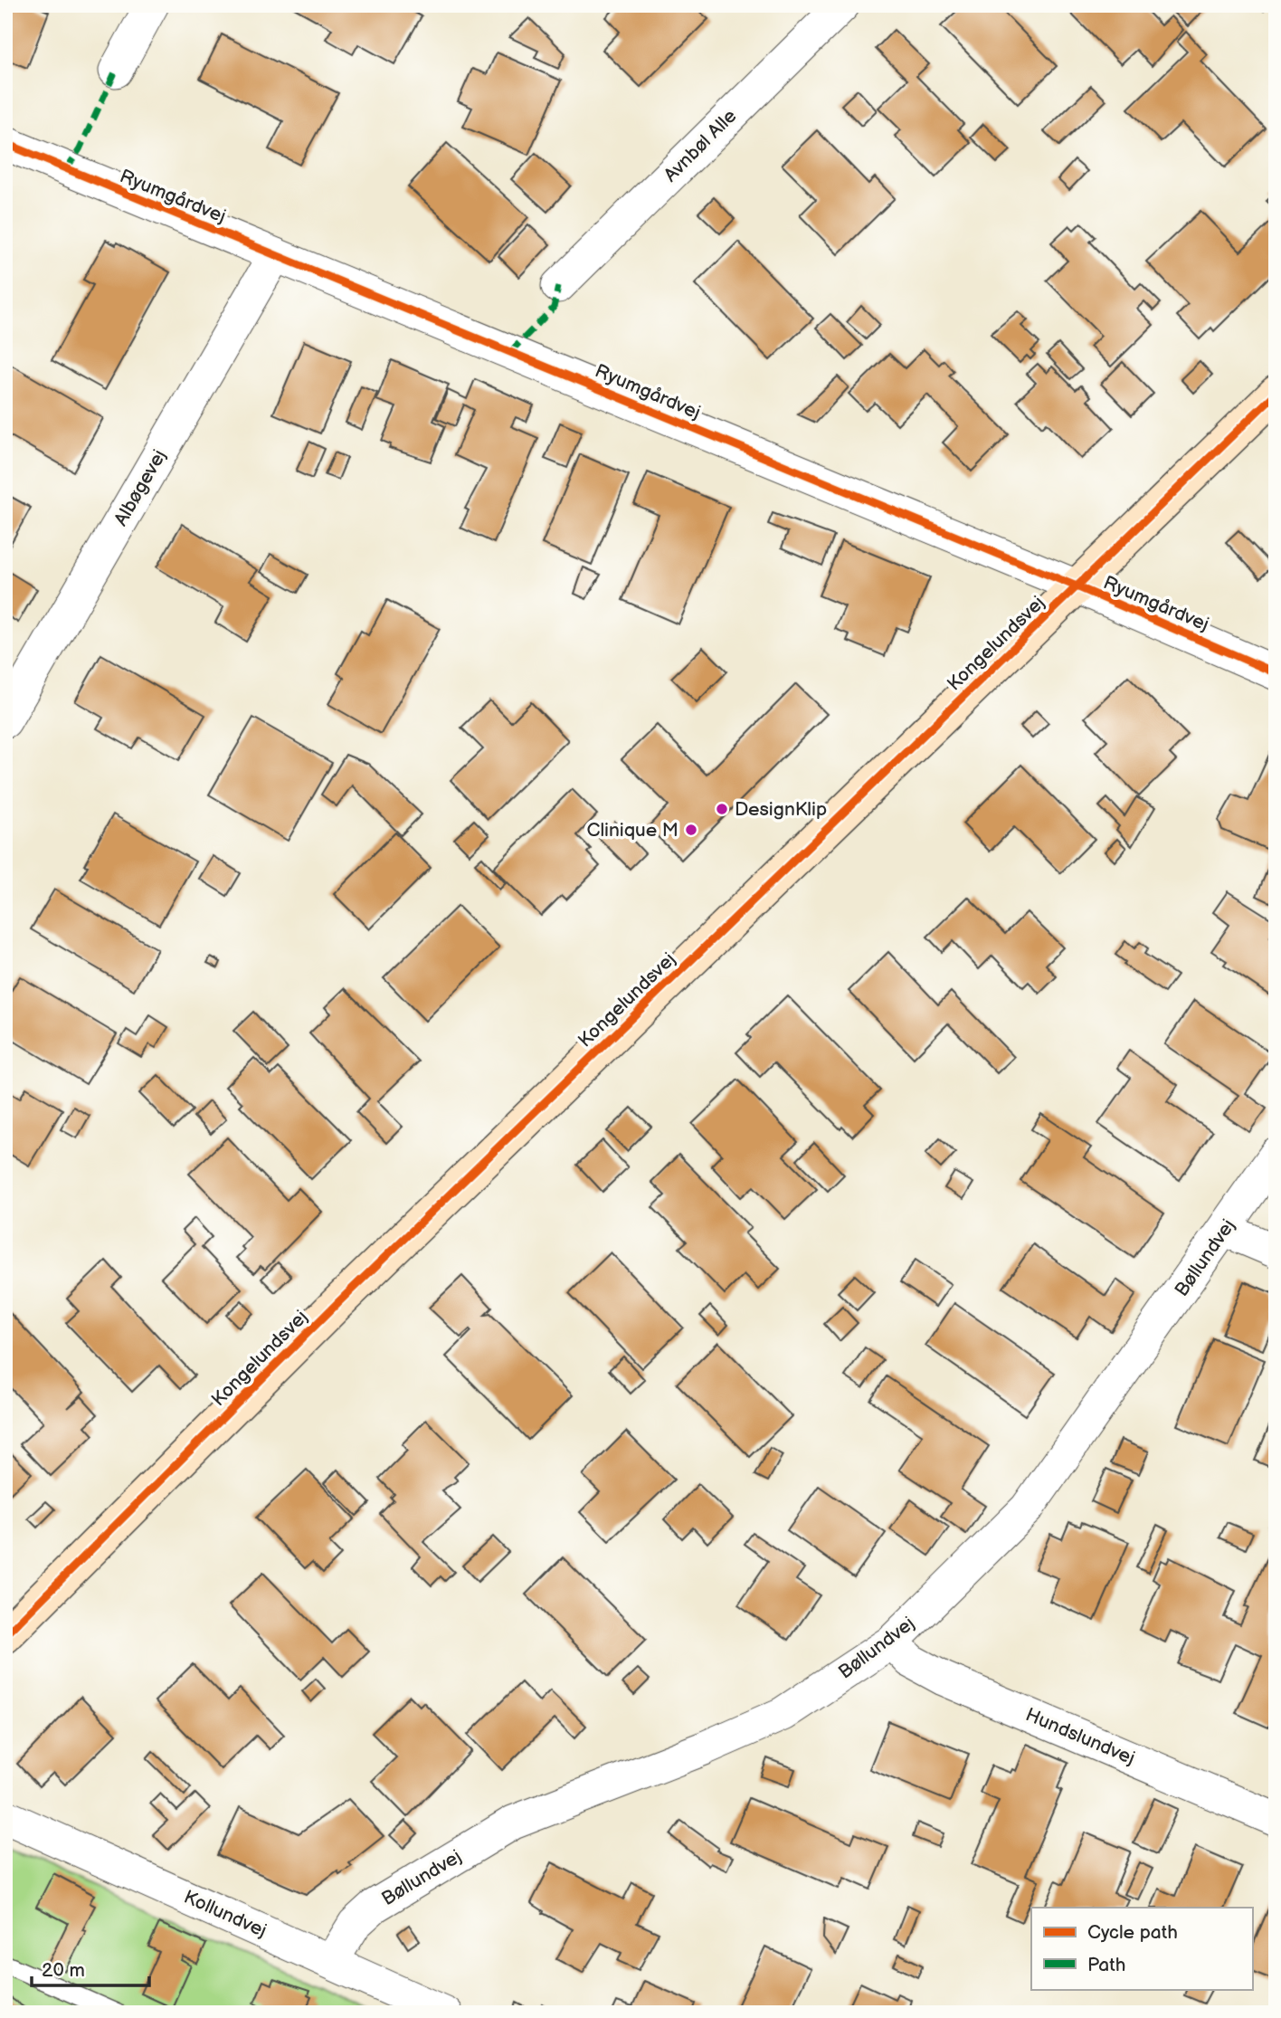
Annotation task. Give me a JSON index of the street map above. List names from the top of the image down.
{
  "streets": {
    "street": [
      "Avnbøl Alle",
      "Ryumgårdvej",
      "Albøgevej",
      "Kongelundsvej",
      "Bøllundvej",
      "Hundslundvej",
      "Kollundvej"
    ]
  },
  "crossings": [
    ["Ryumgårdvej", "Albøgevej"],
    ["Ryumgårdvej", "Kongelundsvej"],
    ["Bøllundvej", "Hundslundvej"],
    ["Bøllundvej", "Kollundvej"]
  ],
  "places": ["DesignKlip", "Clinique M"],
  "legend": ["Cycle path", "Path"],
  "scale_bar": "20 m"
}
